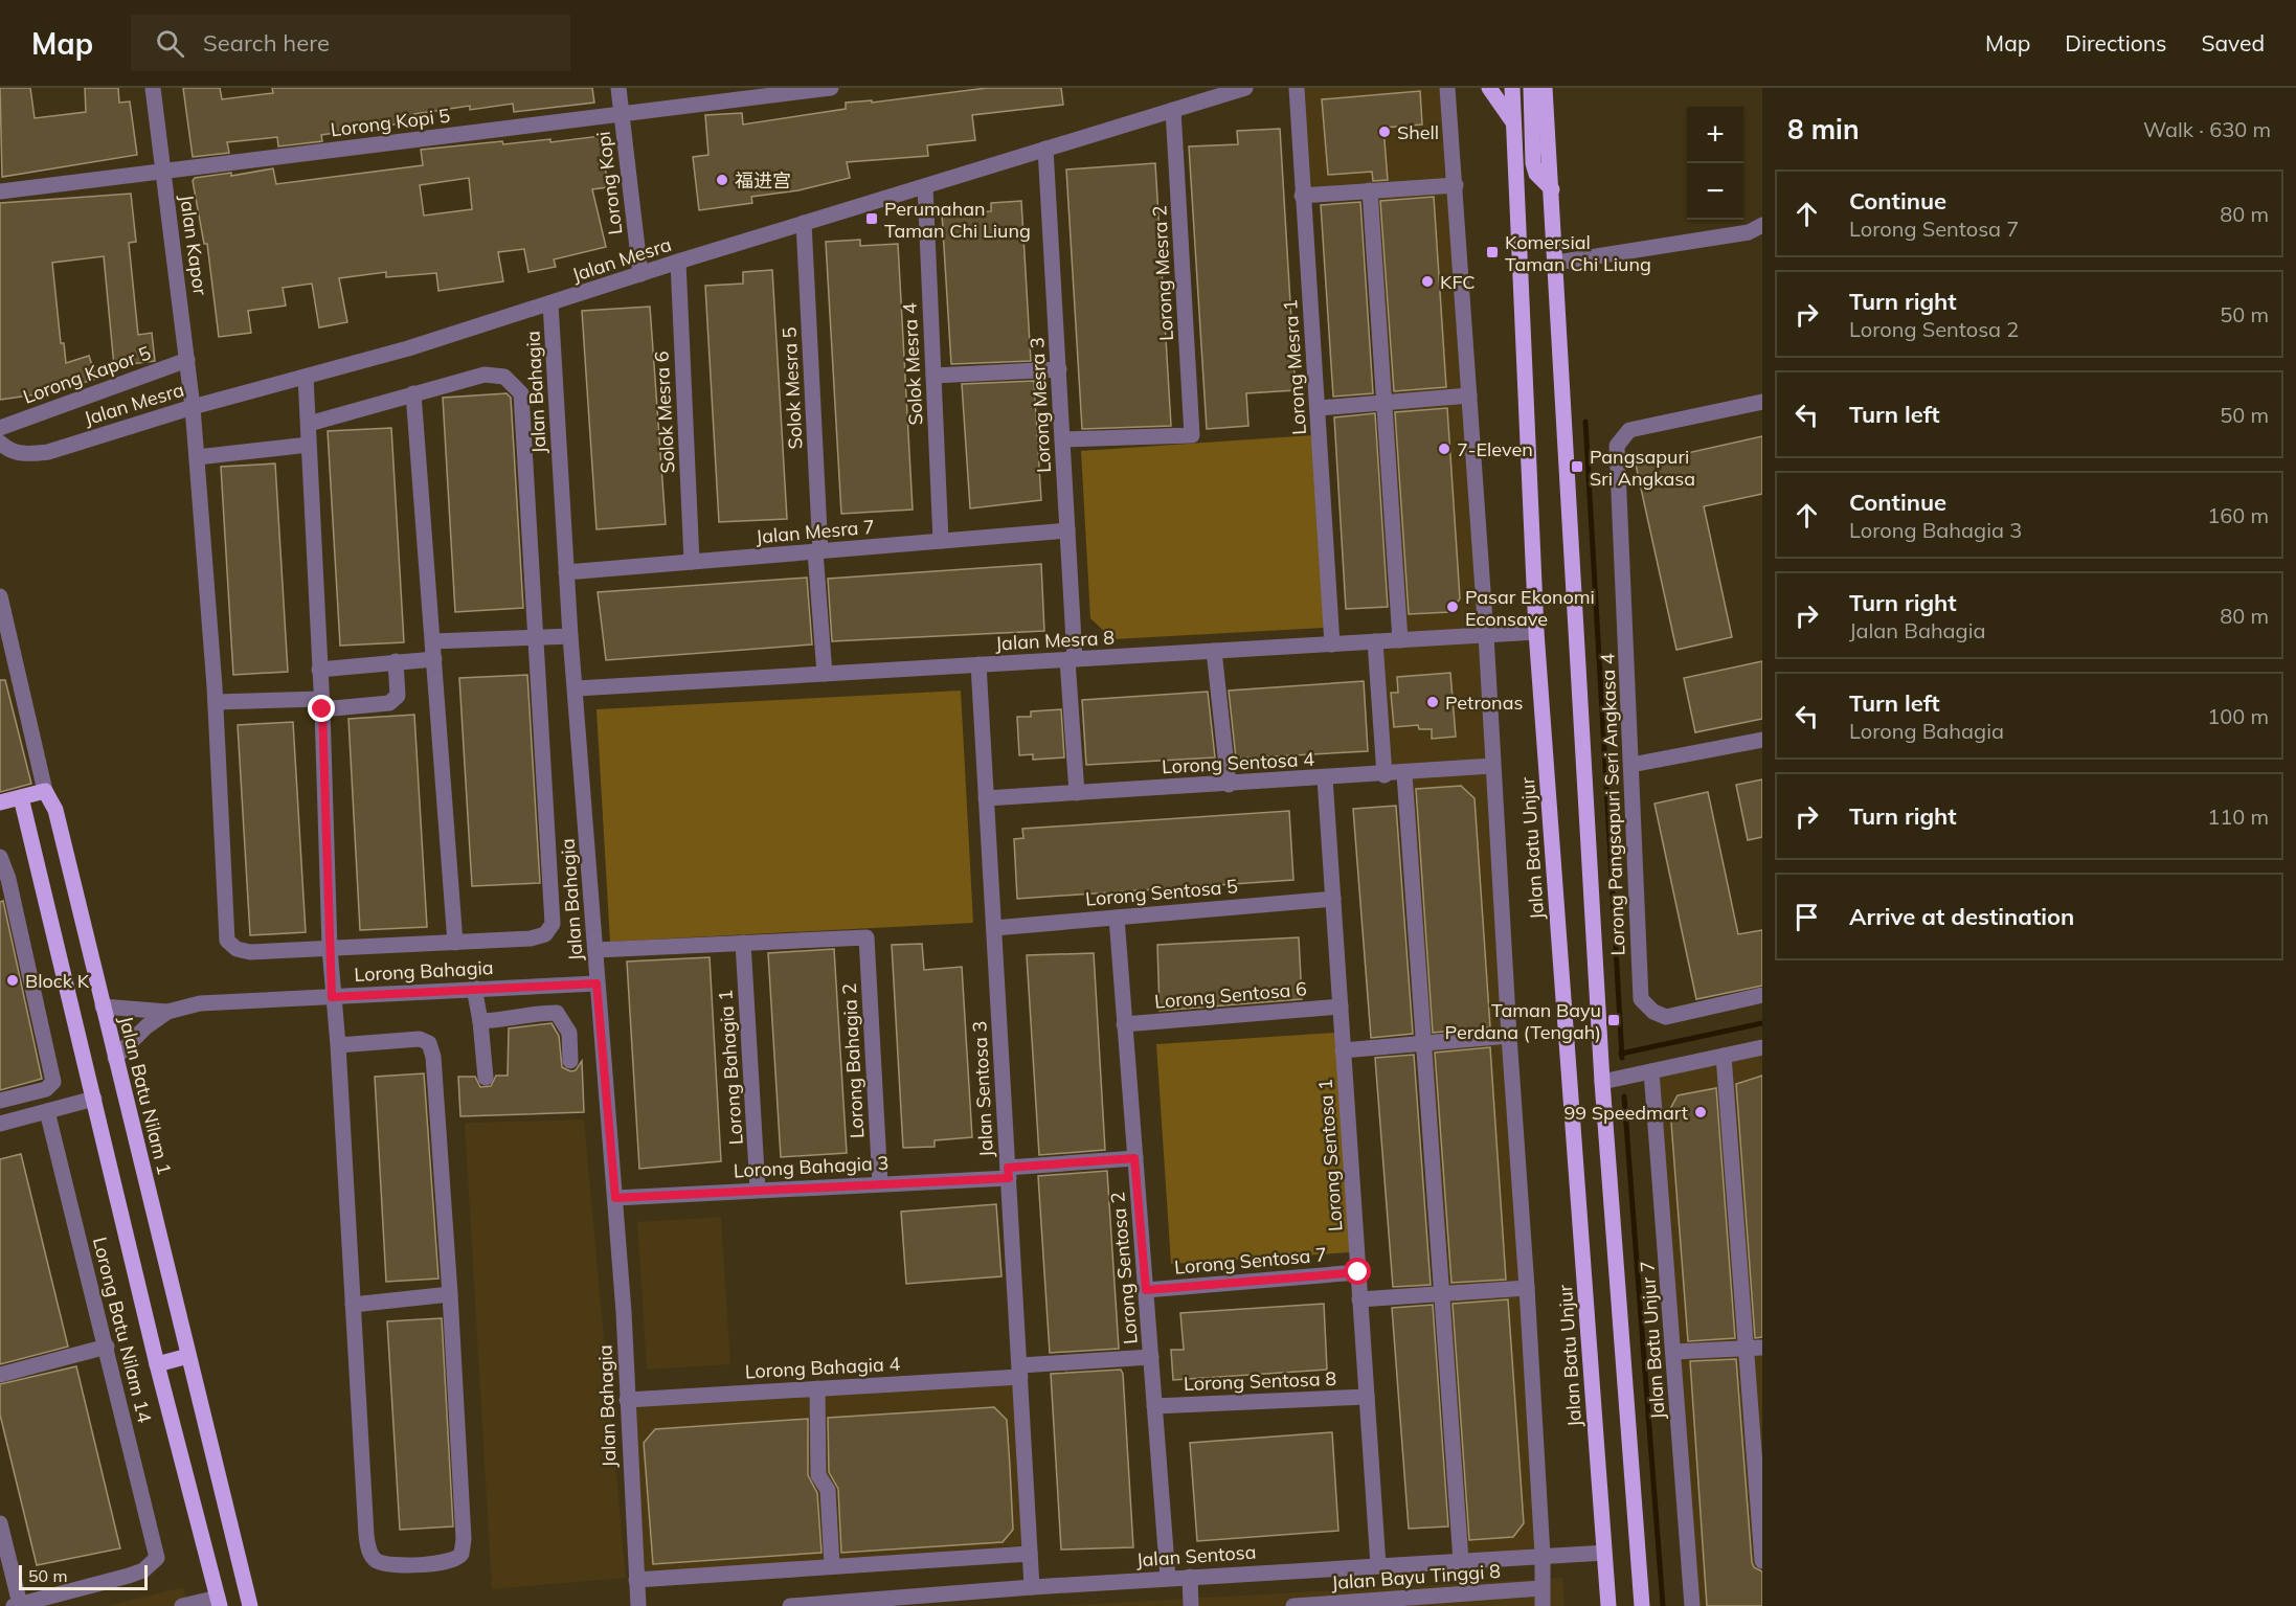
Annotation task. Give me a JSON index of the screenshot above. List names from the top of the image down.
{
  "streets": {
    "main road": ["Jalan Batu Unjur", "Jalan Batu Nilam 1"],
    "street": [
      "Lorong Kopi 5",
      "Lorong Kopi",
      "Jalan Kapor",
      "Jalan Mesra",
      "Lorong Mesra 2",
      "Solok Mesra 4",
      "Lorong Mesra 1",
      "Lorong Kapor 5",
      "Solok Mesra 5",
      "Jalan Bahagia",
      "Lorong Mesra 3",
      "Solok Mesra 6",
      "Jalan Mesra 7",
      "Jalan Mesra 8",
      "Lorong Sentosa 4",
      "Lorong Pangsapuri Seri Angkasa 4",
      "Lorong Sentosa 5",
      "Lorong Bahagia",
      "Lorong Sentosa 6",
      "Lorong Bahagia 2",
      "Lorong Bahagia 1",
      "Jalan Sentosa 3",
      "Lorong Sentosa 1",
      "Lorong Bahagia 3",
      "Lorong Sentosa 7",
      "Lorong Sentosa 2",
      "Lorong Batu Nilam 14",
      "Jalan Batu Unjur 7",
      "Lorong Bahagia 4",
      "Lorong Sentosa 8",
      "Jalan Sentosa",
      "Jalan Bayu Tinggi 8"
    ]
  },
  "crossings": [
    ["Lorong Kopi 5", "Lorong Kopi"],
    ["Lorong Kopi 5", "Jalan Kapor"],
    ["Lorong Kopi", "Jalan Mesra"],
    ["Jalan Kapor", "Jalan Mesra"],
    ["Jalan Kapor", "Lorong Kapor 5"],
    ["Jalan Mesra", "Lorong Mesra 2"],
    ["Jalan Mesra", "Solok Mesra 4"],
    ["Jalan Mesra", "Solok Mesra 5"],
    ["Jalan Mesra", "Jalan Bahagia"],
    ["Jalan Mesra", "Lorong Mesra 3"],
    ["Jalan Mesra", "Solok Mesra 6"],
    ["Lorong Mesra 2", "Lorong Mesra 3"],
    ["Solok Mesra 4", "Jalan Mesra 7"],
    ["Lorong Mesra 1", "Jalan Mesra 8"],
    ["Solok Mesra 5", "Jalan Mesra 7"],
    ["Solok Mesra 5", "Jalan Mesra 8"],
    ["Jalan Bahagia", "Jalan Mesra 7"],
    ["Jalan Bahagia", "Jalan Mesra 8"],
    ["Jalan Bahagia", "Lorong Bahagia"],
    ["Jalan Bahagia", "Lorong Bahagia 3"],
    ["Jalan Bahagia", "Lorong Bahagia 4"],
    ["Lorong Mesra 3", "Jalan Mesra 7"],
    ["Lorong Mesra 3", "Jalan Mesra 8"],
    ["Lorong Mesra 3", "Lorong Sentosa 4"],
    ["Solok Mesra 6", "Jalan Mesra 7"],
    ["Jalan Mesra 8", "Jalan Batu Unjur"],
    ["Jalan Mesra 8", "Jalan Sentosa 3"],
    ["Lorong Sentosa 4", "Jalan Batu Unjur"],
    ["Lorong Sentosa 4", "Jalan Sentosa 3"],
    ["Lorong Sentosa 4", "Lorong Sentosa 1"],
    ["Jalan Batu Unjur", "Jalan Sentosa"],
    ["Jalan Batu Unjur", "Jalan Bayu Tinggi 8"],
    ["Lorong Sentosa 5", "Jalan Sentosa 3"],
    ["Lorong Sentosa 5", "Lorong Sentosa 1"],
    ["Lorong Sentosa 5", "Lorong Sentosa 2"],
    ["Lorong Bahagia", "Jalan Batu Nilam 1"],
    ["Lorong Sentosa 6", "Lorong Sentosa 1"],
    ["Lorong Sentosa 6", "Lorong Sentosa 2"],
    ["Lorong Bahagia 2", "Lorong Bahagia 1"],
    ["Lorong Bahagia 2", "Lorong Bahagia 3"],
    ["Lorong Bahagia 1", "Lorong Bahagia 3"],
    ["Jalan Sentosa 3", "Lorong Bahagia 3"],
    ["Jalan Sentosa 3", "Lorong Bahagia 4"],
    ["Jalan Sentosa 3", "Jalan Sentosa"],
    ["Lorong Sentosa 1", "Lorong Sentosa 7"],
    ["Lorong Sentosa 1", "Lorong Sentosa 8"],
    ["Lorong Sentosa 1", "Jalan Sentosa"],
    ["Lorong Bahagia 3", "Lorong Sentosa 2"],
    ["Lorong Sentosa 7", "Lorong Sentosa 2"],
    ["Lorong Sentosa 2", "Lorong Bahagia 4"],
    ["Lorong Sentosa 2", "Lorong Sentosa 8"],
    ["Lorong Sentosa 2", "Jalan Sentosa"]
  ],
  "places": {
    "other": [
      "Shell",
      "福进宫",
      "KFC",
      "7-Eleven",
      "Pasar Ekonomi Econsave",
      "Petronas",
      "Block K",
      "99 Speedmart"
    ],
    "transit": [
      "Perumahan Taman Chi Liung",
      "Komersial Taman Chi Liung",
      "Pangsapuri Sri Angkasa",
      "Taman Bayu Perdana (Tengah)"
    ]
  },
  "scale_bar": "50 m",
  "page": {
    "header": "Map",
    "search": "Search here",
    "nav": ["Map", "Directions", "Saved"],
    "heading": ["8 min", "Walk · 630 m"],
    "map_buttons": ["+", "−"],
    "list": [
      ["Continue", "Lorong Sentosa 7", "80 m"],
      ["Turn right", "Lorong Sentosa 2", "50 m"],
      ["Turn left", "50 m"],
      ["Continue", "Lorong Bahagia 3", "160 m"],
      ["Turn right", "Jalan Bahagia", "80 m"],
      ["Turn left", "Lorong Bahagia", "100 m"],
      ["Turn right", "110 m"],
      "Arrive at destination"
    ],
    "scale": "50 m"
  }
}
